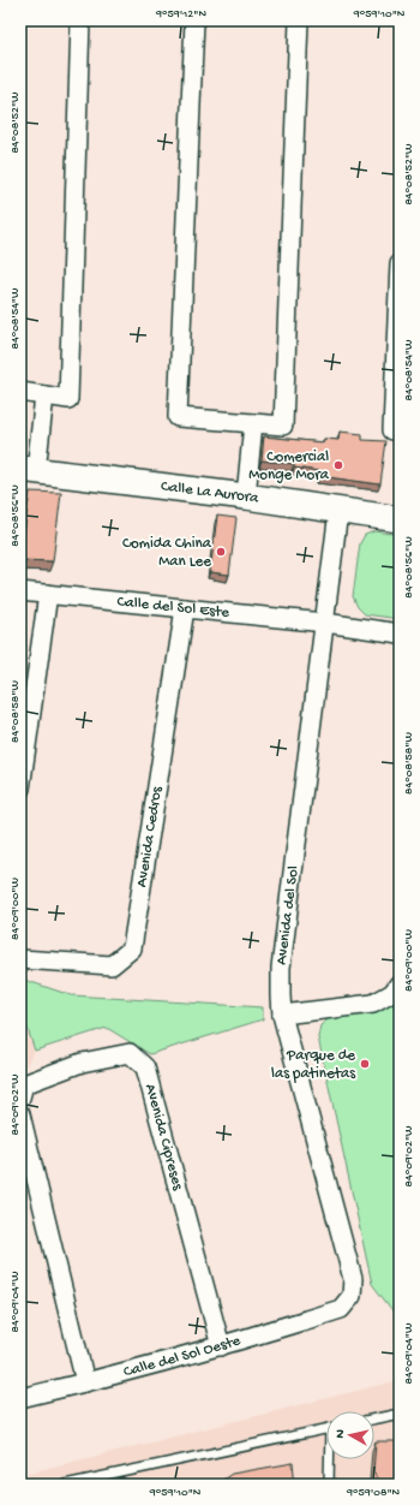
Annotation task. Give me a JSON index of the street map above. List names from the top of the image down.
{
  "streets": {
    "street": [
      "Calle La Aurora",
      "Calle del Sol Este",
      "Avenida Cedros",
      "Avenida del Sol",
      "Avenida Cipreses",
      "Calle del Sol Oeste"
    ]
  },
  "crossings": [
    ["Calle La Aurora", "Avenida del Sol"],
    ["Calle del Sol Este", "Avenida Cedros"],
    ["Calle del Sol Este", "Avenida del Sol"],
    ["Avenida del Sol", "Calle del Sol Oeste"],
    ["Avenida Cipreses", "Calle del Sol Oeste"]
  ],
  "places": ["Comercial Monge Mora", "Comida China Man Lee", "Parque de las patinetas"],
  "north": "left",
  "coordinates": [
    "9°59'12\"N",
    "9°59'10\"N",
    "84°08'52\"W",
    "84°08'54\"W",
    "84°08'56\"W",
    "84°08'58\"W",
    "84°09'00\"W",
    "84°09'02\"W",
    "84°09'04\"W",
    "9°59'08\"N"
  ]
}
